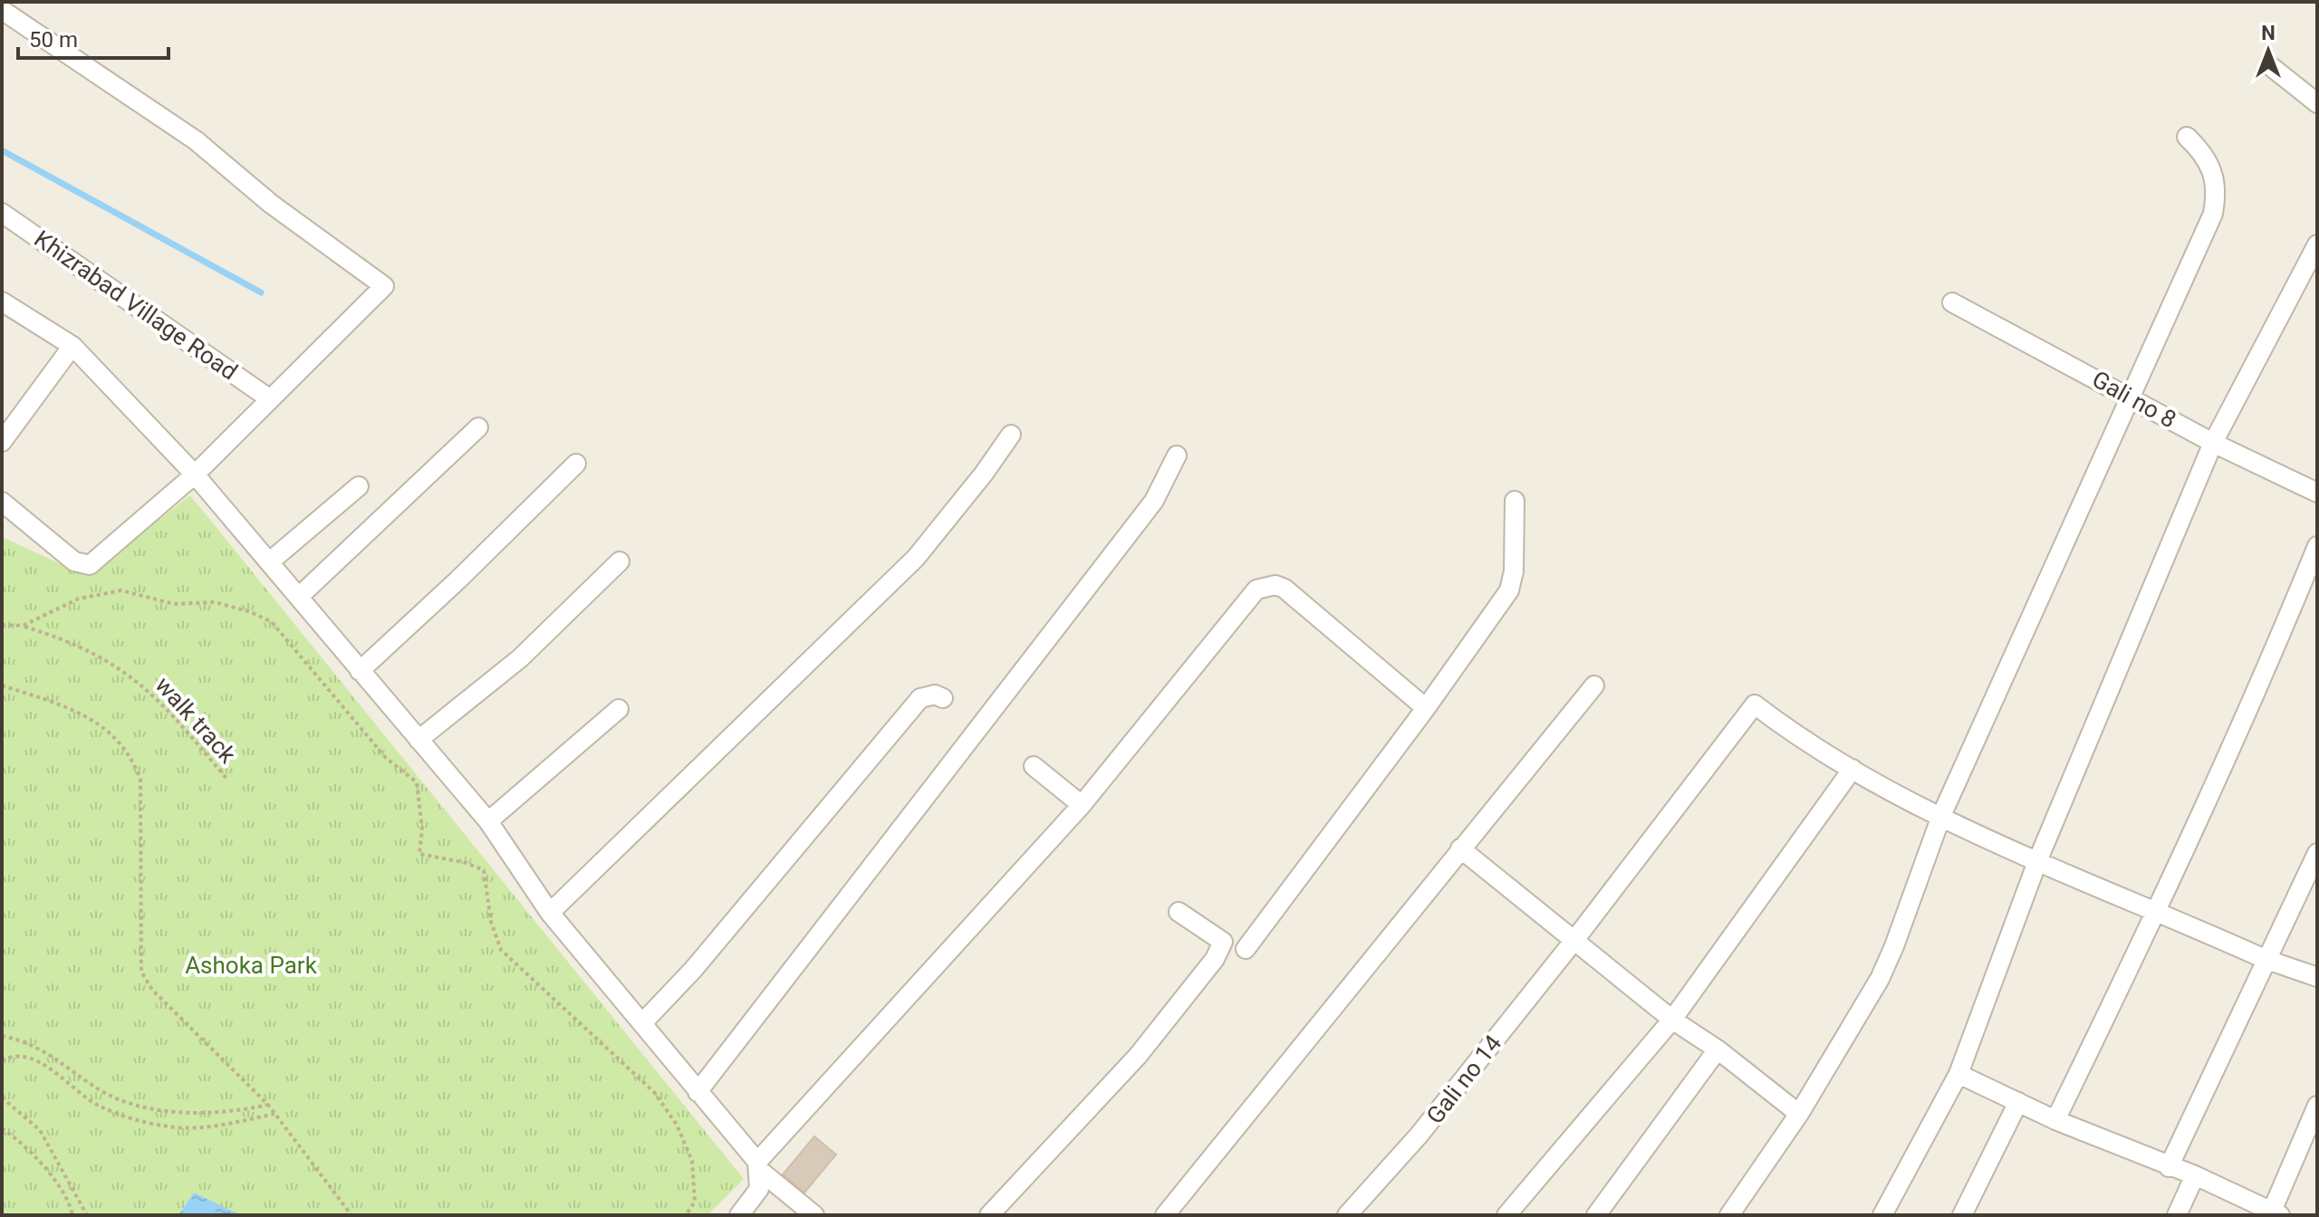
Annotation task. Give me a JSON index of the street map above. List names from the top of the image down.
{
  "streets": {
    "street": ["Khizrabad Village Road", "Gali no 8", "Gali no 14"],
    "path": ["walk track"]
  },
  "parks": ["Ashoka Park"],
  "scale_bar": "50 m",
  "north": "top"
}
